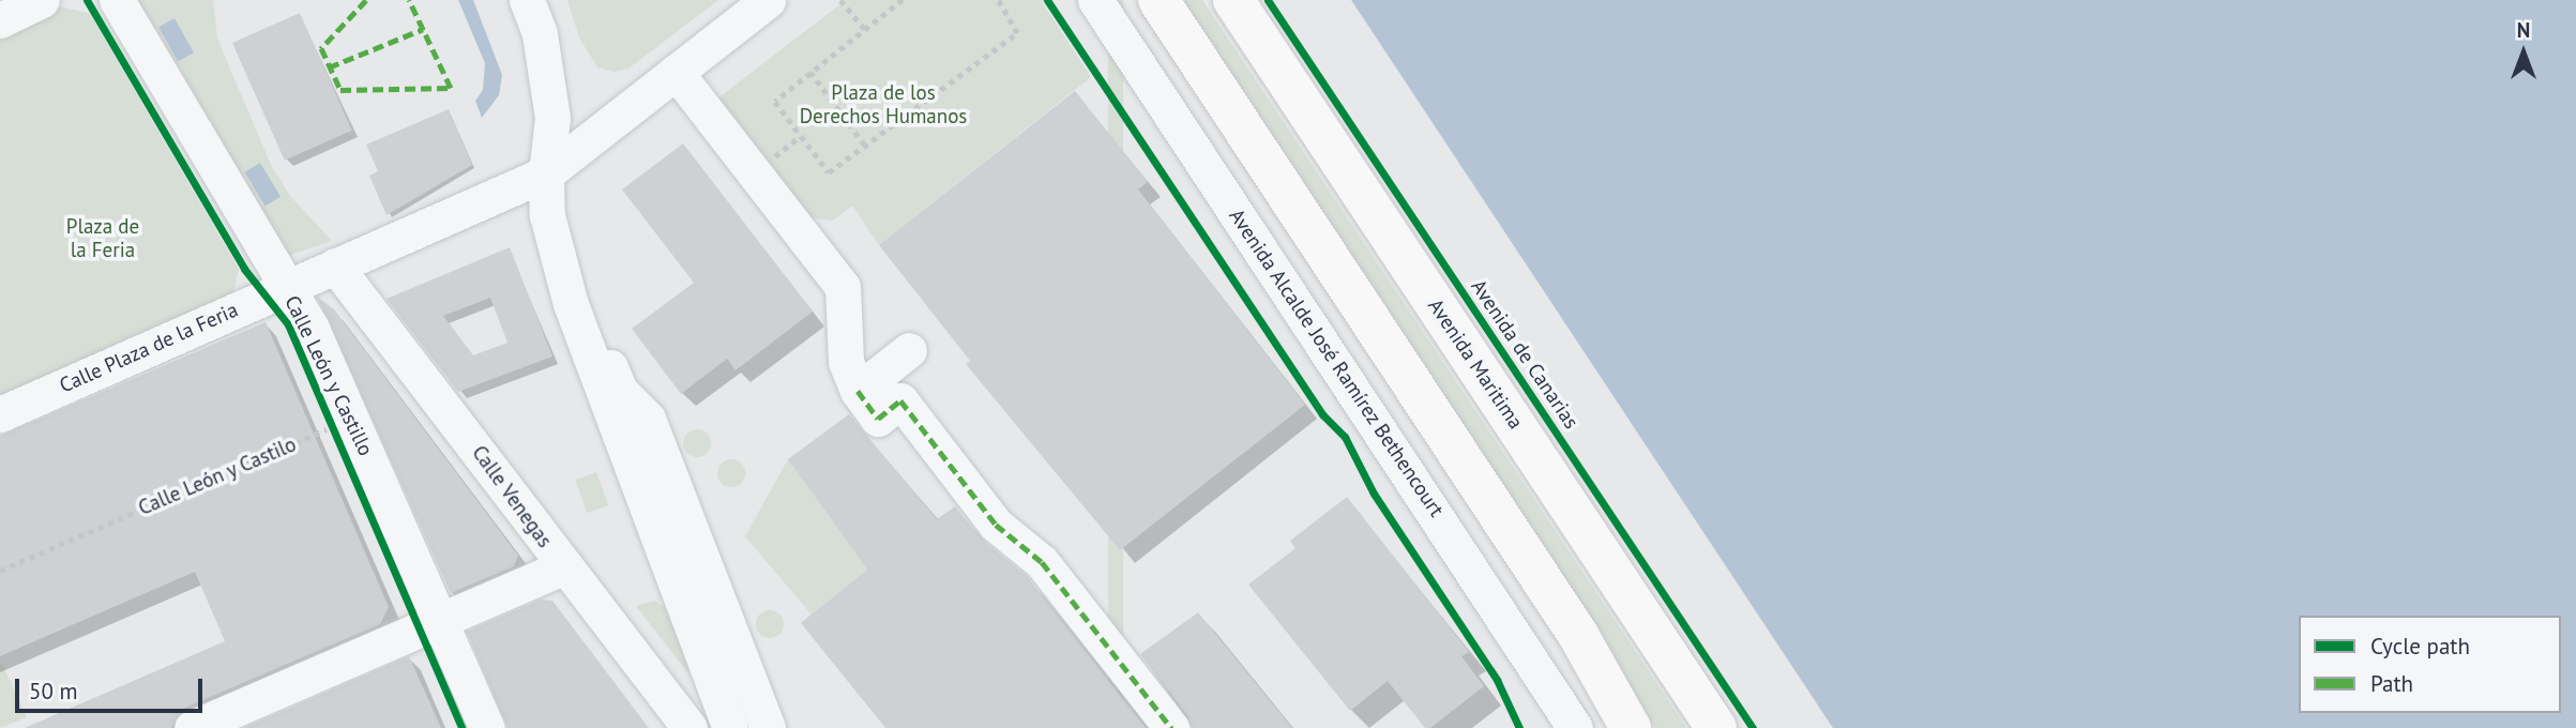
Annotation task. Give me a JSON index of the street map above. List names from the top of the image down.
{
  "streets": {
    "highway": ["Avenida Maritima"],
    "street": [
      "Calle Plaza de la Feria",
      "Avenida Alcalde José Ramírez Bethencourt",
      "Calle León y Castillo",
      "Calle Venegas"
    ],
    "path": ["Calle León y Castilo"],
    "cycle path": ["Avenida de Canarias"]
  },
  "crossings": [
    ["Calle Plaza de la Feria", "Calle León y Castillo"],
    ["Calle Plaza de la Feria", "Calle Venegas"]
  ],
  "parks": ["Plaza de los Derechos Humanos", "Plaza de la Feria"],
  "legend": ["Cycle path", "Path"],
  "scale_bar": "50 m",
  "north": "top"
}
